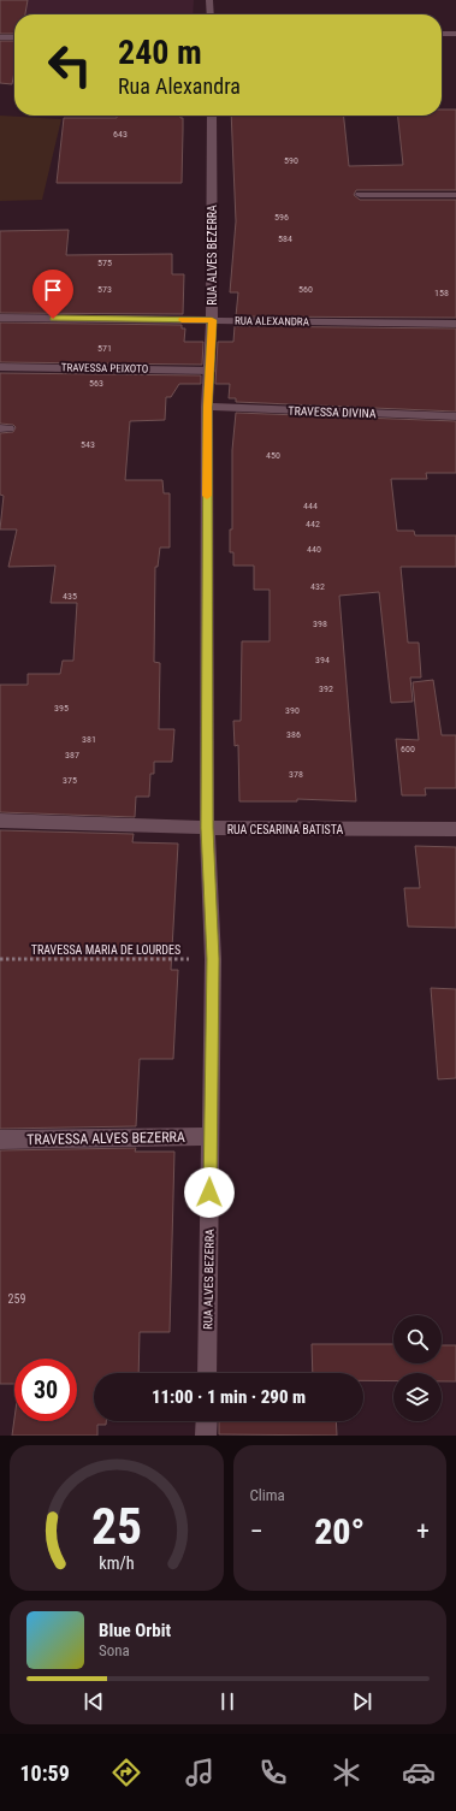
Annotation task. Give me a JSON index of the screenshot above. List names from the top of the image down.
{
  "streets": {
    "street": [
      "RUA ALVES BEZERRA",
      "RUA ALEXANDRA",
      "TRAVESSA PEIXOTO",
      "TRAVESSA DIVINA",
      "RUA CESARINA BATISTA",
      "TRAVESSA ALVES BEZERRA"
    ],
    "path": ["TRAVESSA MARIA DE LOURDES"]
  },
  "crossings": [
    ["RUA ALVES BEZERRA", "RUA ALEXANDRA"],
    ["RUA ALVES BEZERRA", "TRAVESSA PEIXOTO"],
    ["RUA ALVES BEZERRA", "TRAVESSA DIVINA"],
    ["RUA ALVES BEZERRA", "RUA CESARINA BATISTA"],
    ["RUA ALVES BEZERRA", "TRAVESSA MARIA DE LOURDES"],
    ["RUA ALVES BEZERRA", "TRAVESSA ALVES BEZERRA"]
  ],
  "house_numbers": [
    "643",
    "590",
    "596",
    "584",
    "575",
    "573",
    "560",
    "158",
    "571",
    "563",
    "543",
    "450",
    "444",
    "442",
    "440",
    "432",
    "435",
    "398",
    "394",
    "392",
    "395",
    "390",
    "386",
    "381",
    "600",
    "387",
    "378",
    "375",
    "259"
  ],
  "page": {
    "turn": ["240 m", "Rua Alexandra"],
    "limit": "30",
    "trip": "11:00 · 1 min · 290 m",
    "tile": "Clima",
    "heat": ["−", "20°", "+"],
    "song": ["Blue Orbit", "Sona"],
    "tabs": "10:59",
    "gauge": ["25", "km/h"]
  }
}
